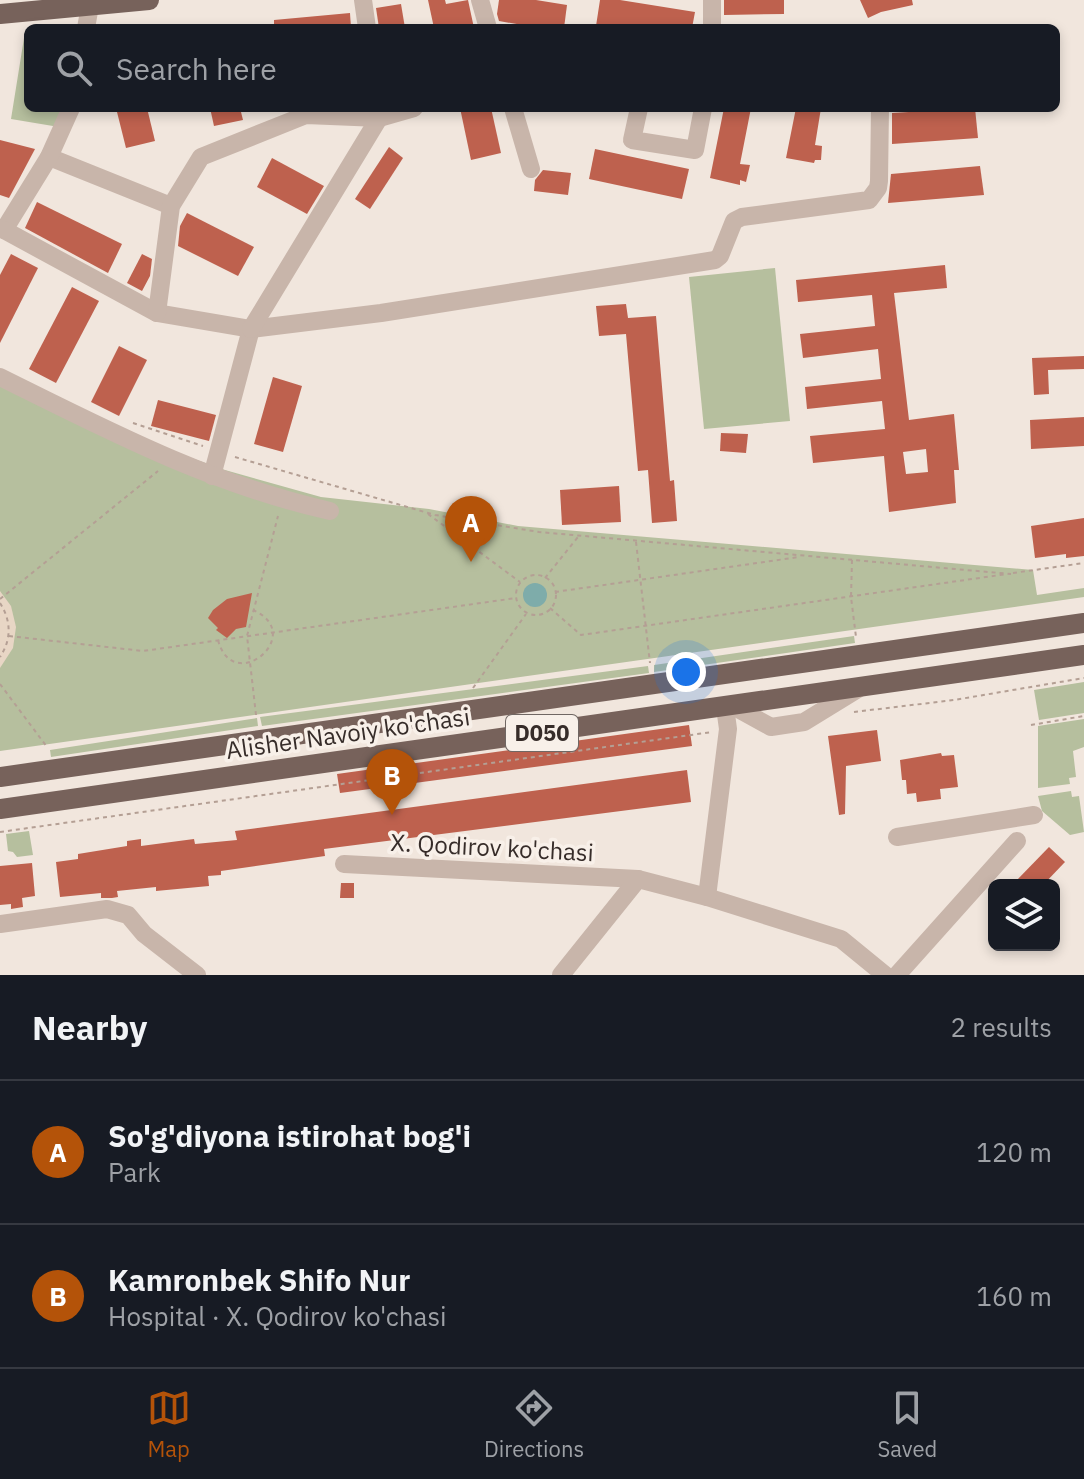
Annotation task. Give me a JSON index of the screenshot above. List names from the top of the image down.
{
  "streets": {
    "main road": ["D050", "Alisher Navoiy ko'chasi"],
    "street": ["X. Qodirov ko'chasi"]
  },
  "page": {
    "search": "Search here",
    "pins": ["A", "B"],
    "heading": ["Nearby", "2 results"],
    "list": [
      {
        "mark": "A",
        "name": "So'g'diyona istirohat bog'i",
        "note": "Park",
        "value": "120 m"
      },
      {
        "mark": "B",
        "name": "Kamronbek Shifo Nur",
        "note": "Hospital · X. Qodirov ko'chasi",
        "value": "160 m"
      }
    ],
    "nav": ["Map", "Directions", "Saved"]
  }
}
